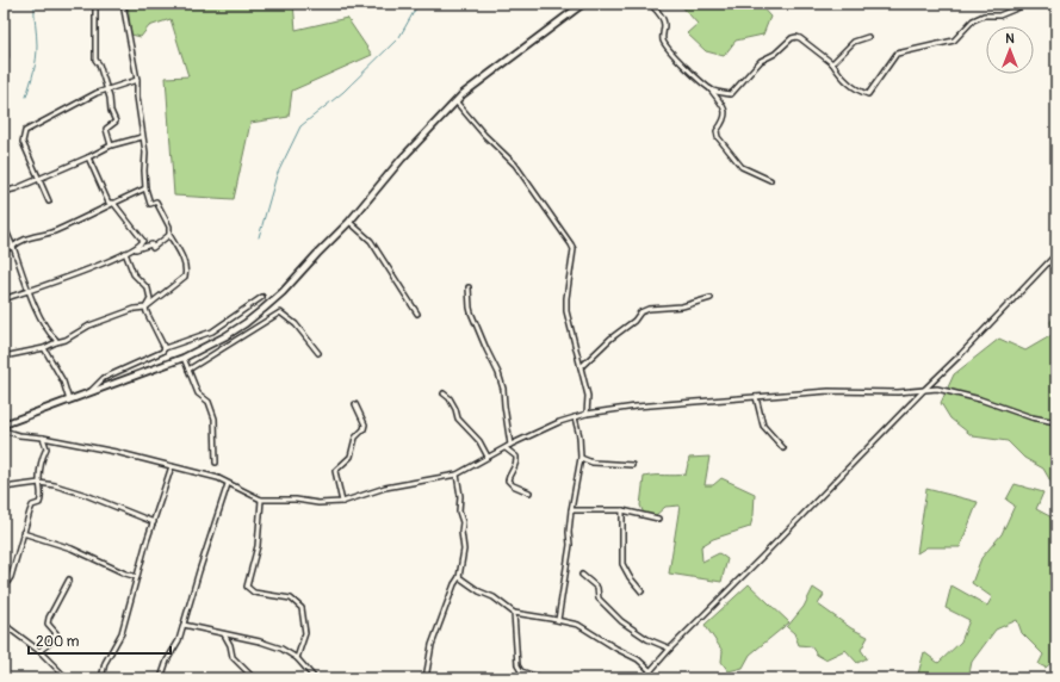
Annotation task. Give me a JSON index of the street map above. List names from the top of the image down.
{
  "scale_bar": "200 m",
  "north": "top"
}
